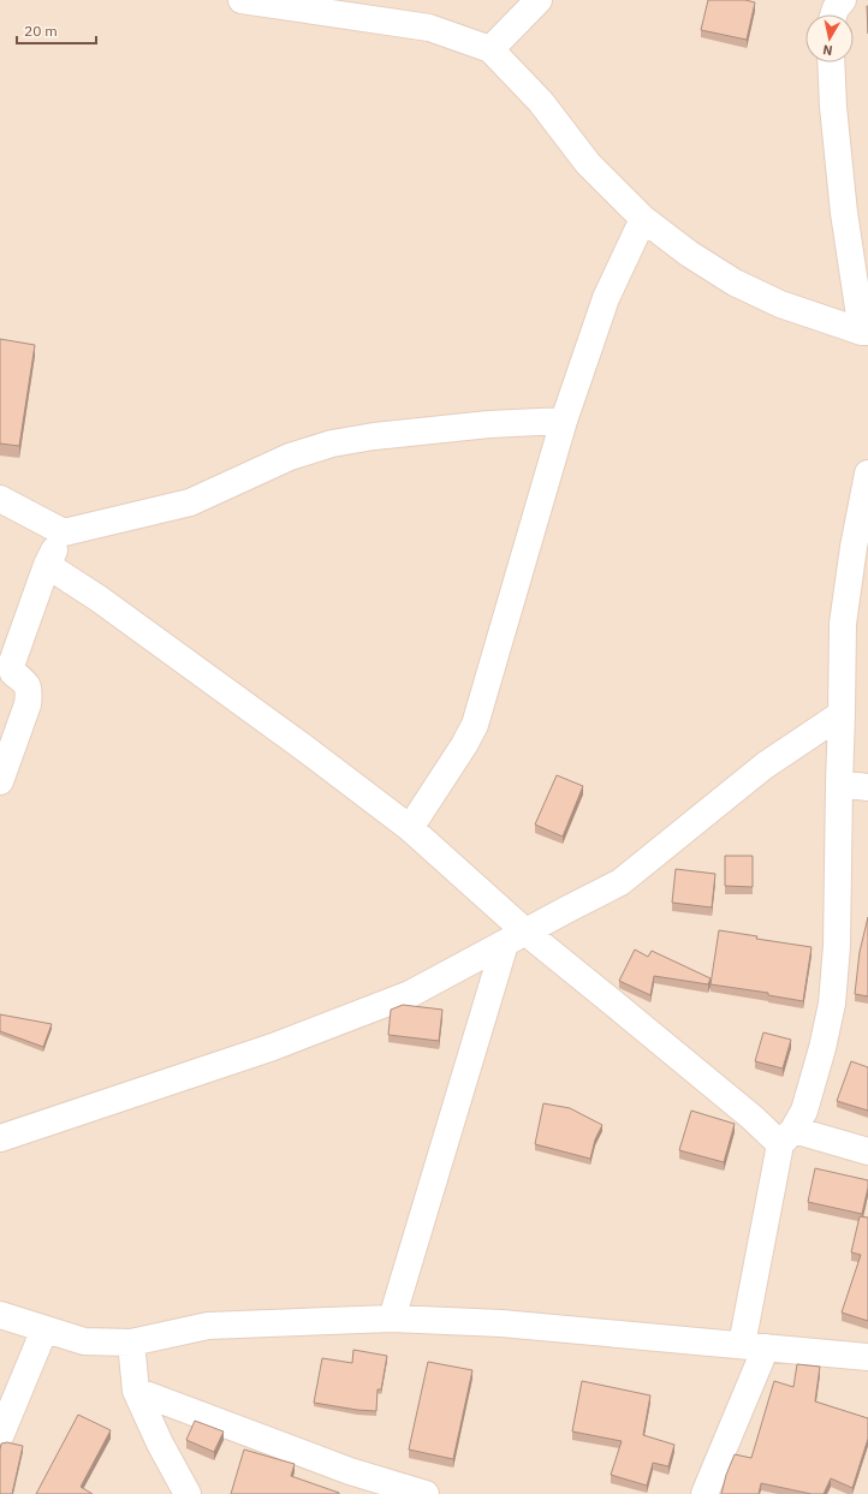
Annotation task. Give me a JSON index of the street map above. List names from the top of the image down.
{
  "scale_bar": "20 m",
  "north": "bottom"
}
